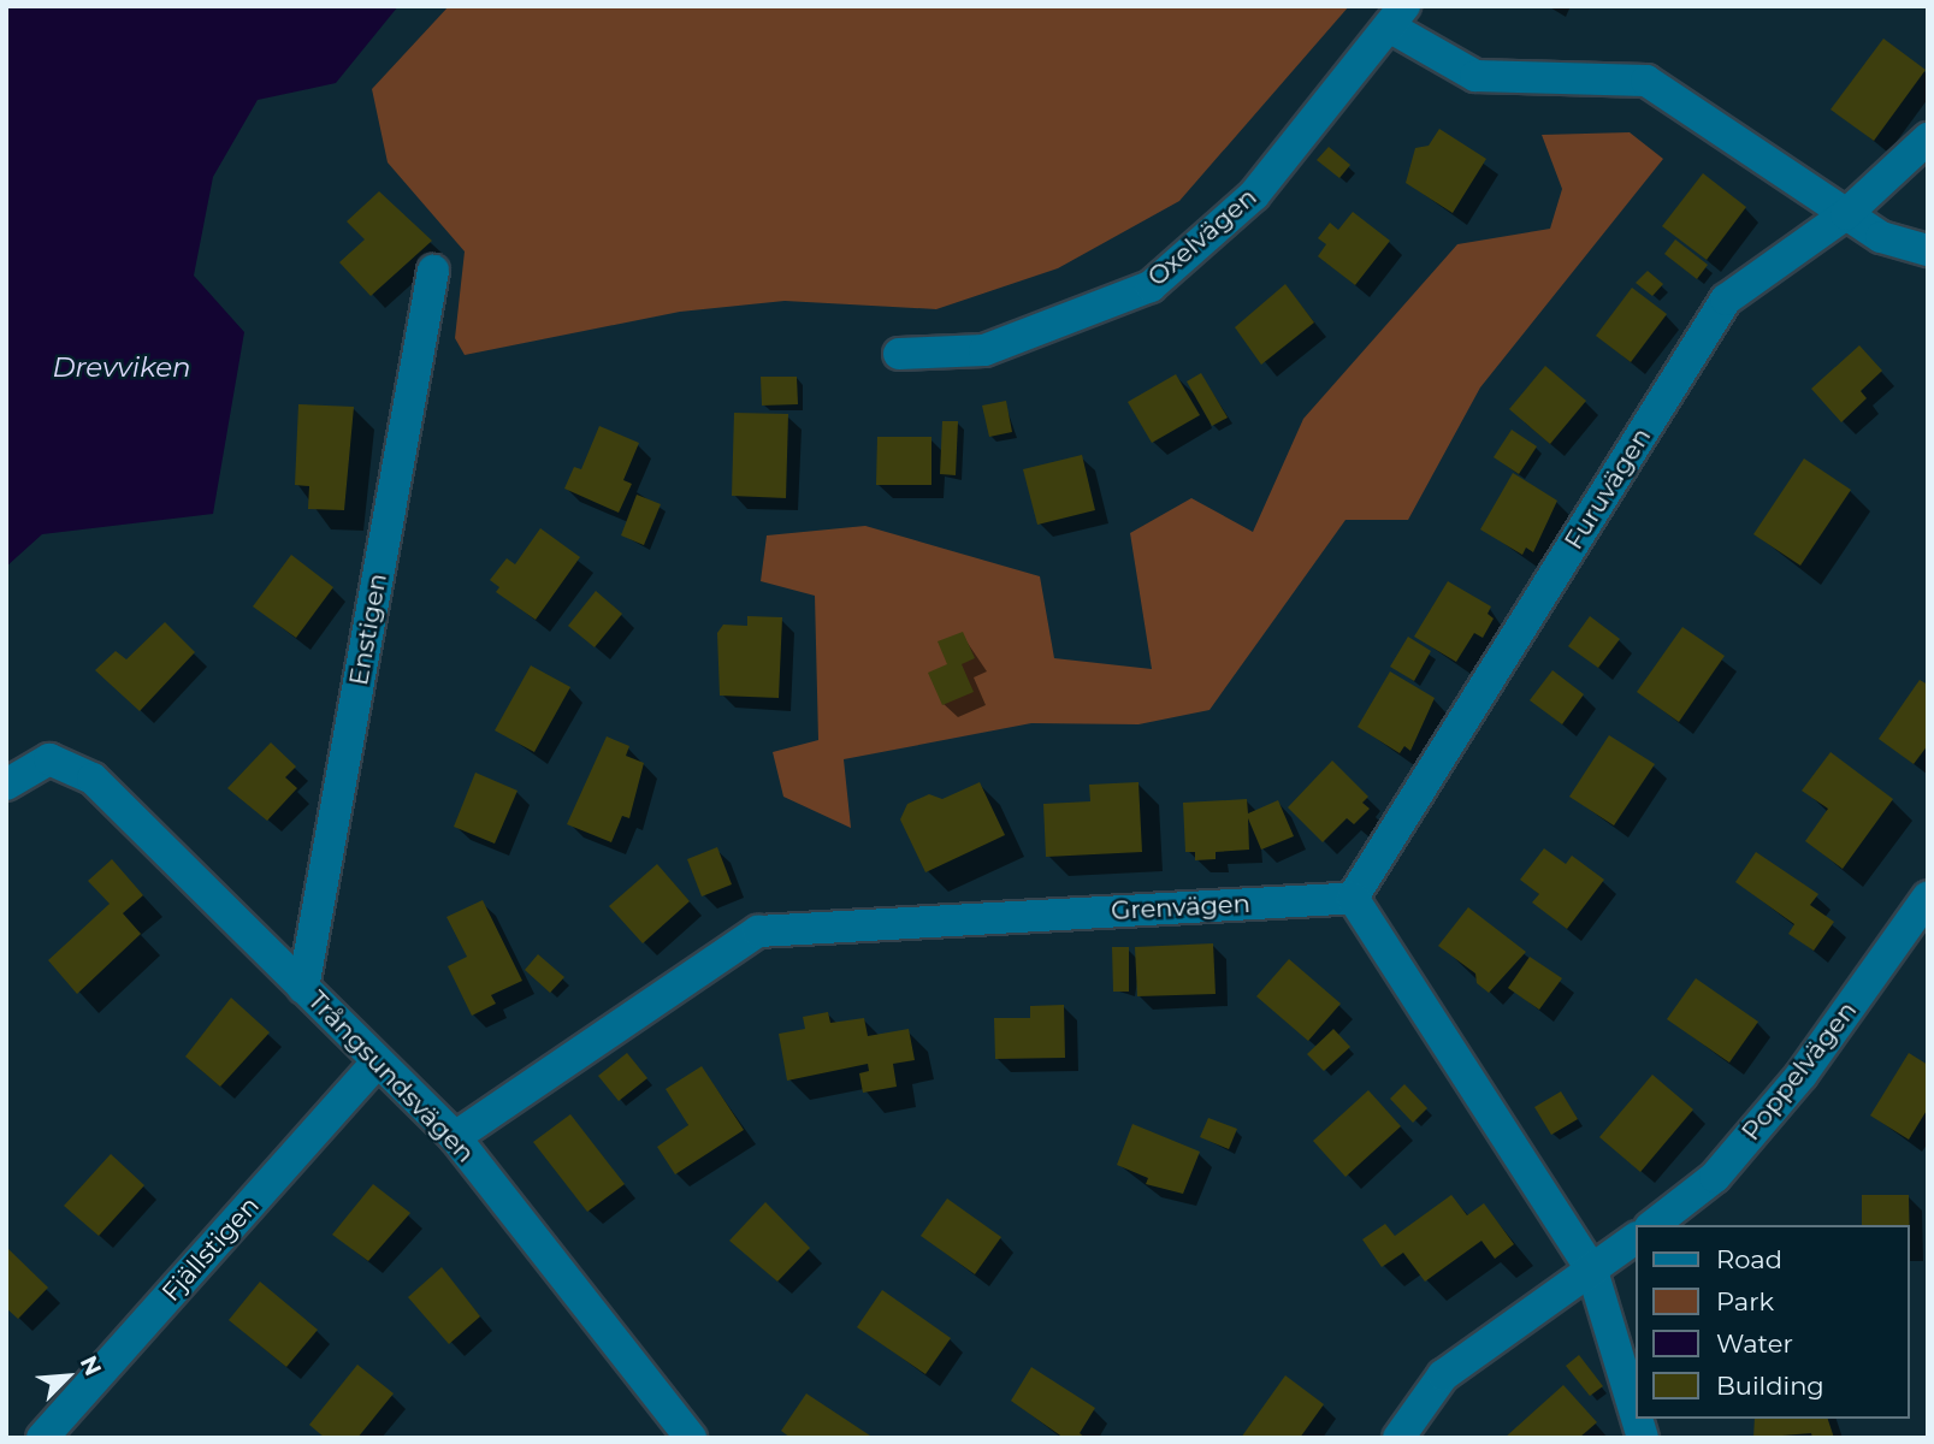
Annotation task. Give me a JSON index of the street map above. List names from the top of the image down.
{
  "streets": {
    "street": [
      "Oxelvägen",
      "Furuvägen",
      "Enstigen",
      "Grenvägen",
      "Poppelvägen",
      "Trångsundsvägen",
      "Fjällstigen"
    ]
  },
  "crossings": [
    ["Oxelvägen", "Furuvägen"],
    ["Furuvägen", "Grenvägen"],
    ["Enstigen", "Trångsundsvägen"],
    ["Grenvägen", "Trångsundsvägen"],
    ["Trångsundsvägen", "Fjällstigen"]
  ],
  "water": ["Drevviken"],
  "legend": [
    "Road",
    "Park",
    "Water",
    "Building"
  ],
  "north": "top right"
}
